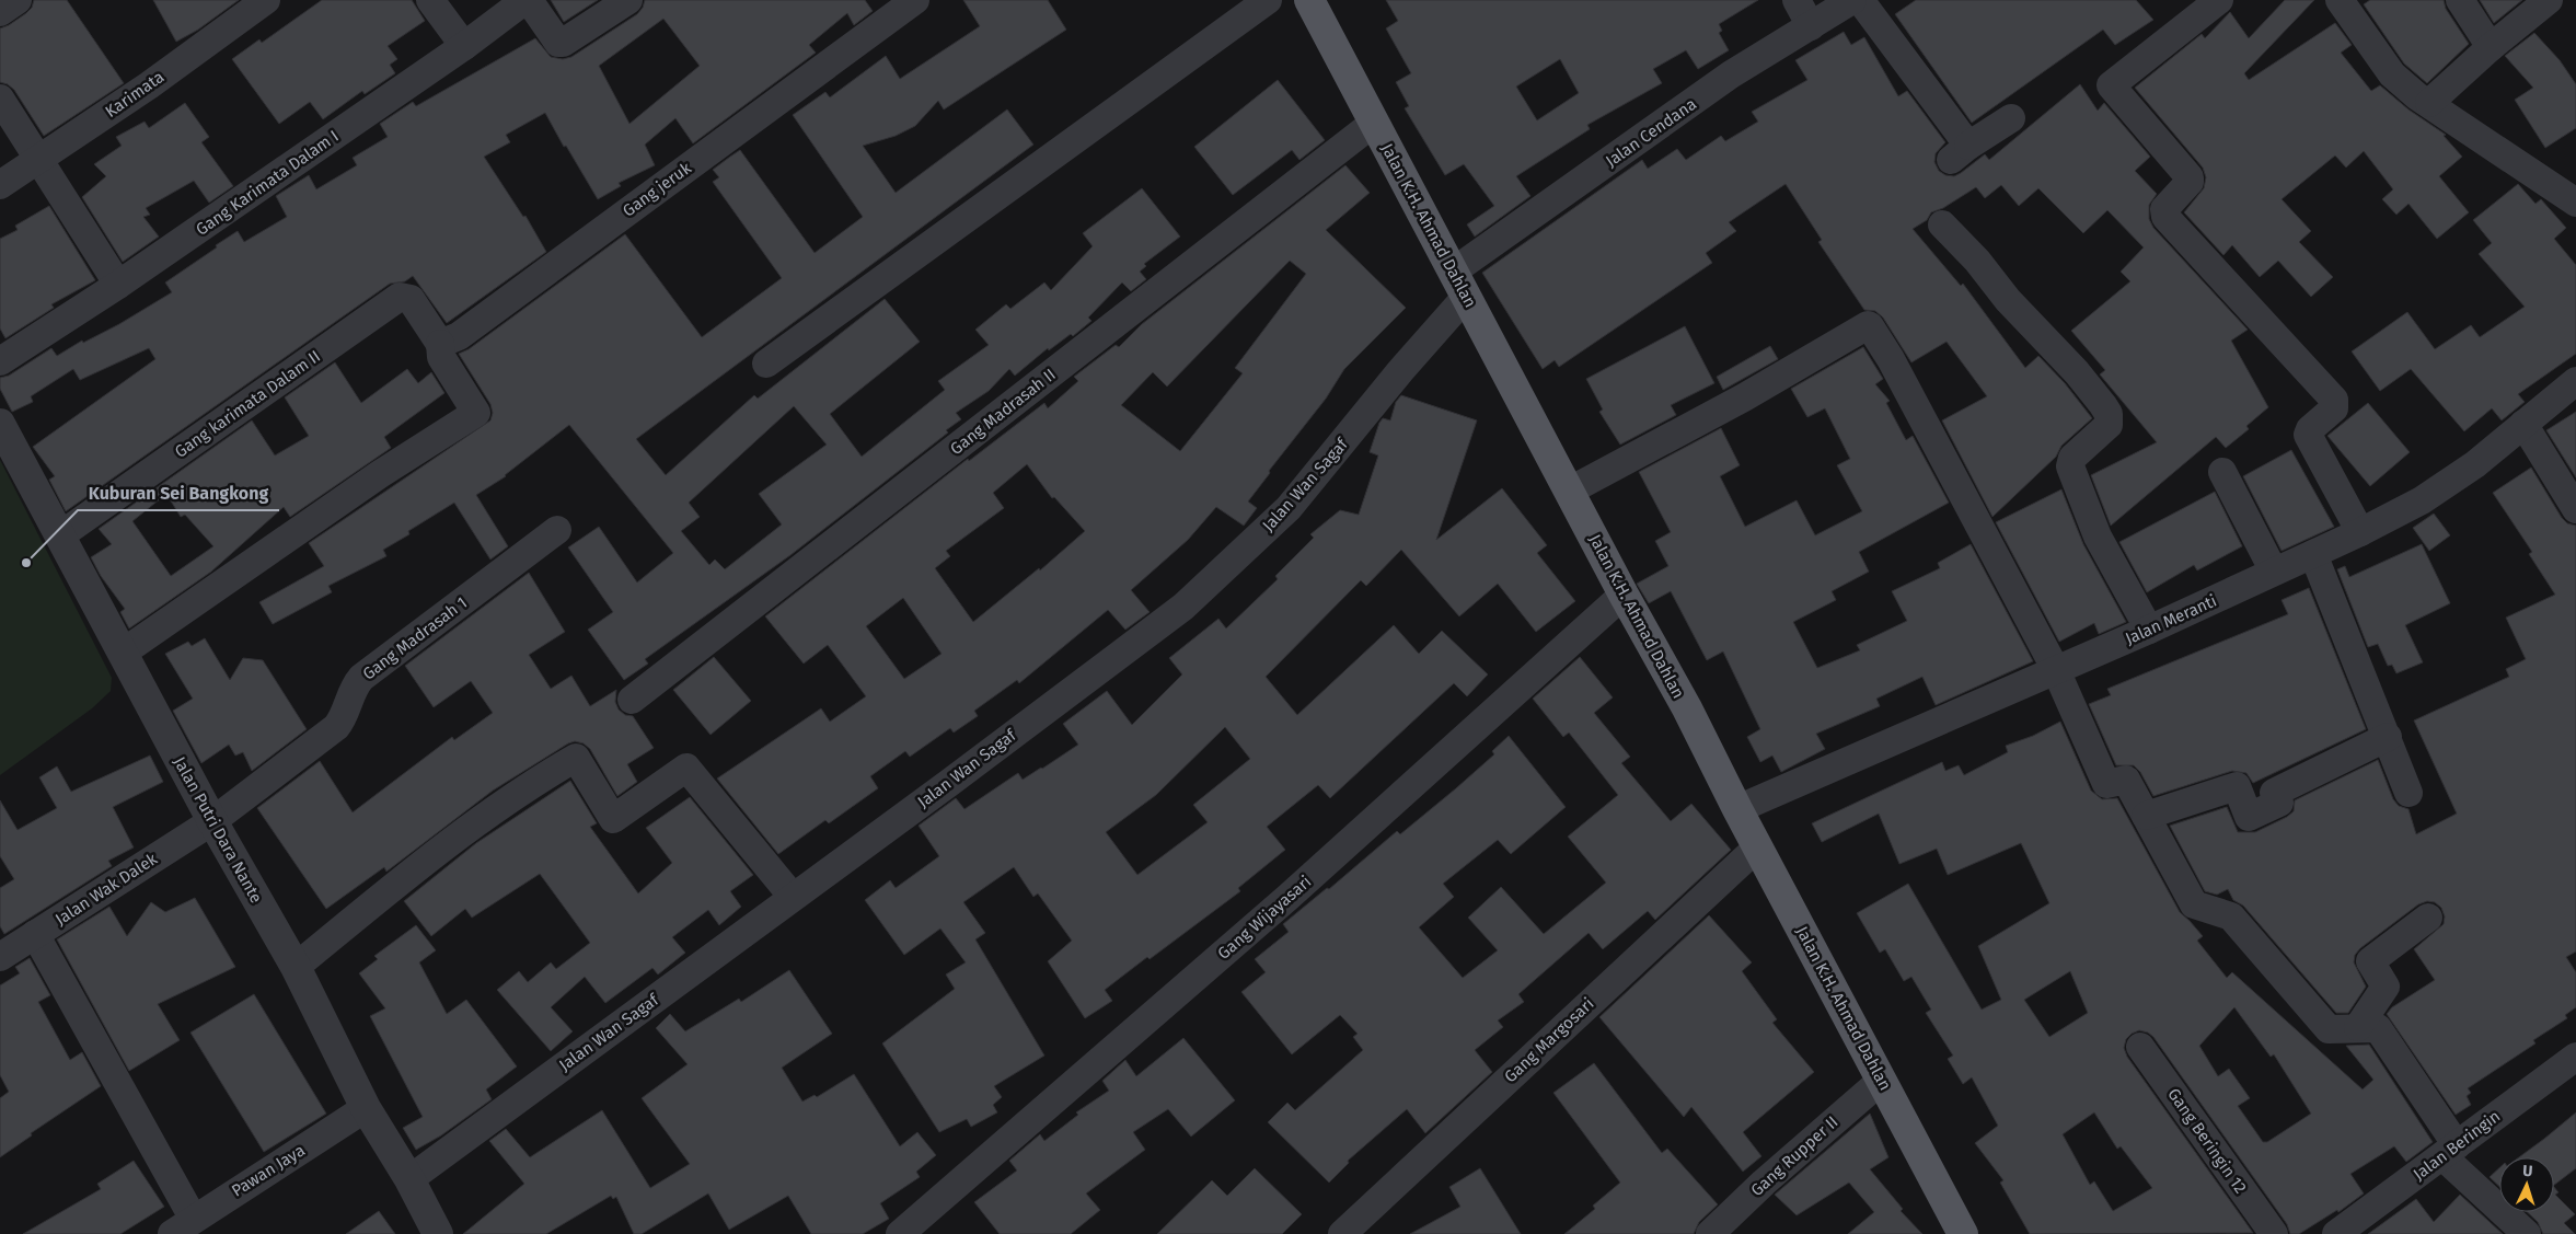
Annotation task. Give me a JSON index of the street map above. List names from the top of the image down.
{
  "streets": {
    "main road": ["Jalan K.H. Ahmad Dahlan"],
    "street": [
      "Karimata",
      "Jalan Cendana",
      "Gang Karimata Dalam I",
      "Gang jeruk",
      "Gang karimata Dalam II",
      "Gang Madrasah II",
      "Jalan Wan Sagaf",
      "Jalan Meranti",
      "Gang Madrasah 1",
      "Jalan Putri Dara Nante",
      "Jalan Wak Dalek",
      "Gang Wijayasari",
      "Gang Margosari",
      "Gang Beringin 12",
      "Jalan Beringin",
      "Gang Rupper II",
      "Pawan Jaya"
    ]
  },
  "crossings": [
    ["Jalan Cendana", "Jalan K.H. Ahmad Dahlan"],
    ["Jalan Cendana", "Jalan Wan Sagaf"],
    ["Gang jeruk", "Gang karimata Dalam II"],
    ["Jalan K.H. Ahmad Dahlan", "Gang Madrasah II"],
    ["Jalan K.H. Ahmad Dahlan", "Jalan Wan Sagaf"],
    ["Jalan K.H. Ahmad Dahlan", "Jalan Meranti"],
    ["Jalan K.H. Ahmad Dahlan", "Gang Wijayasari"],
    ["Jalan K.H. Ahmad Dahlan", "Gang Margosari"],
    ["Jalan K.H. Ahmad Dahlan", "Gang Rupper II"],
    ["Gang karimata Dalam II", "Jalan Putri Dara Nante"],
    ["Jalan Wan Sagaf", "Jalan Putri Dara Nante"],
    ["Gang Madrasah 1", "Jalan Putri Dara Nante"],
    ["Gang Madrasah 1", "Jalan Wak Dalek"],
    ["Jalan Putri Dara Nante", "Jalan Wak Dalek"],
    ["Jalan Putri Dara Nante", "Pawan Jaya"]
  ],
  "places": ["Kuburan Sei Bangkong"],
  "north": "top"
}
